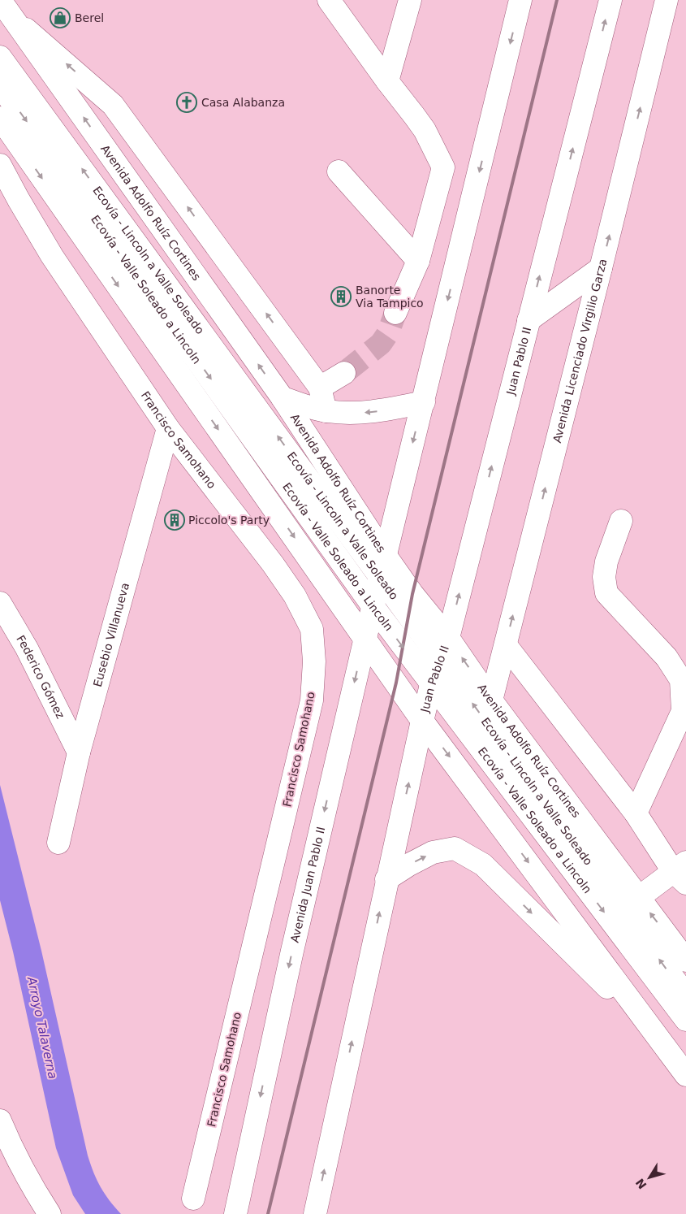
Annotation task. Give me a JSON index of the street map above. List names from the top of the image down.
{
  "streets": {
    "main road": [
      "Avenida Adolfo Ruíz Cortines",
      "Ecovía - Lincoln a Valle Soleado",
      "Ecovía - Valle Soleado a Lincoln",
      "Avenida Licenciado Virgilio Garza",
      "Juan Pablo II",
      "Francisco Samohano",
      "Eusebio Villanueva",
      "Federico Gómez",
      "Avenida Juan Pablo II"
    ]
  },
  "crossings": [
    ["Avenida Adolfo Ruíz Cortines", "Avenida Licenciado Virgilio Garza"],
    ["Avenida Adolfo Ruíz Cortines", "Juan Pablo II"],
    ["Avenida Adolfo Ruíz Cortines", "Avenida Juan Pablo II"],
    ["Ecovía - Lincoln a Valle Soleado", "Juan Pablo II"],
    ["Ecovía - Lincoln a Valle Soleado", "Avenida Juan Pablo II"],
    ["Ecovía - Valle Soleado a Lincoln", "Juan Pablo II"],
    ["Ecovía - Valle Soleado a Lincoln", "Avenida Juan Pablo II"],
    ["Francisco Samohano", "Eusebio Villanueva"],
    ["Eusebio Villanueva", "Federico Gómez"]
  ],
  "water": ["Arroyo Talaverna"],
  "places": {
    "shop": ["Berel"],
    "church": ["Casa Alabanza"],
    "building": ["Banorte Via Tampico", "Piccolo's Party"]
  },
  "north": "bottom left"
}
